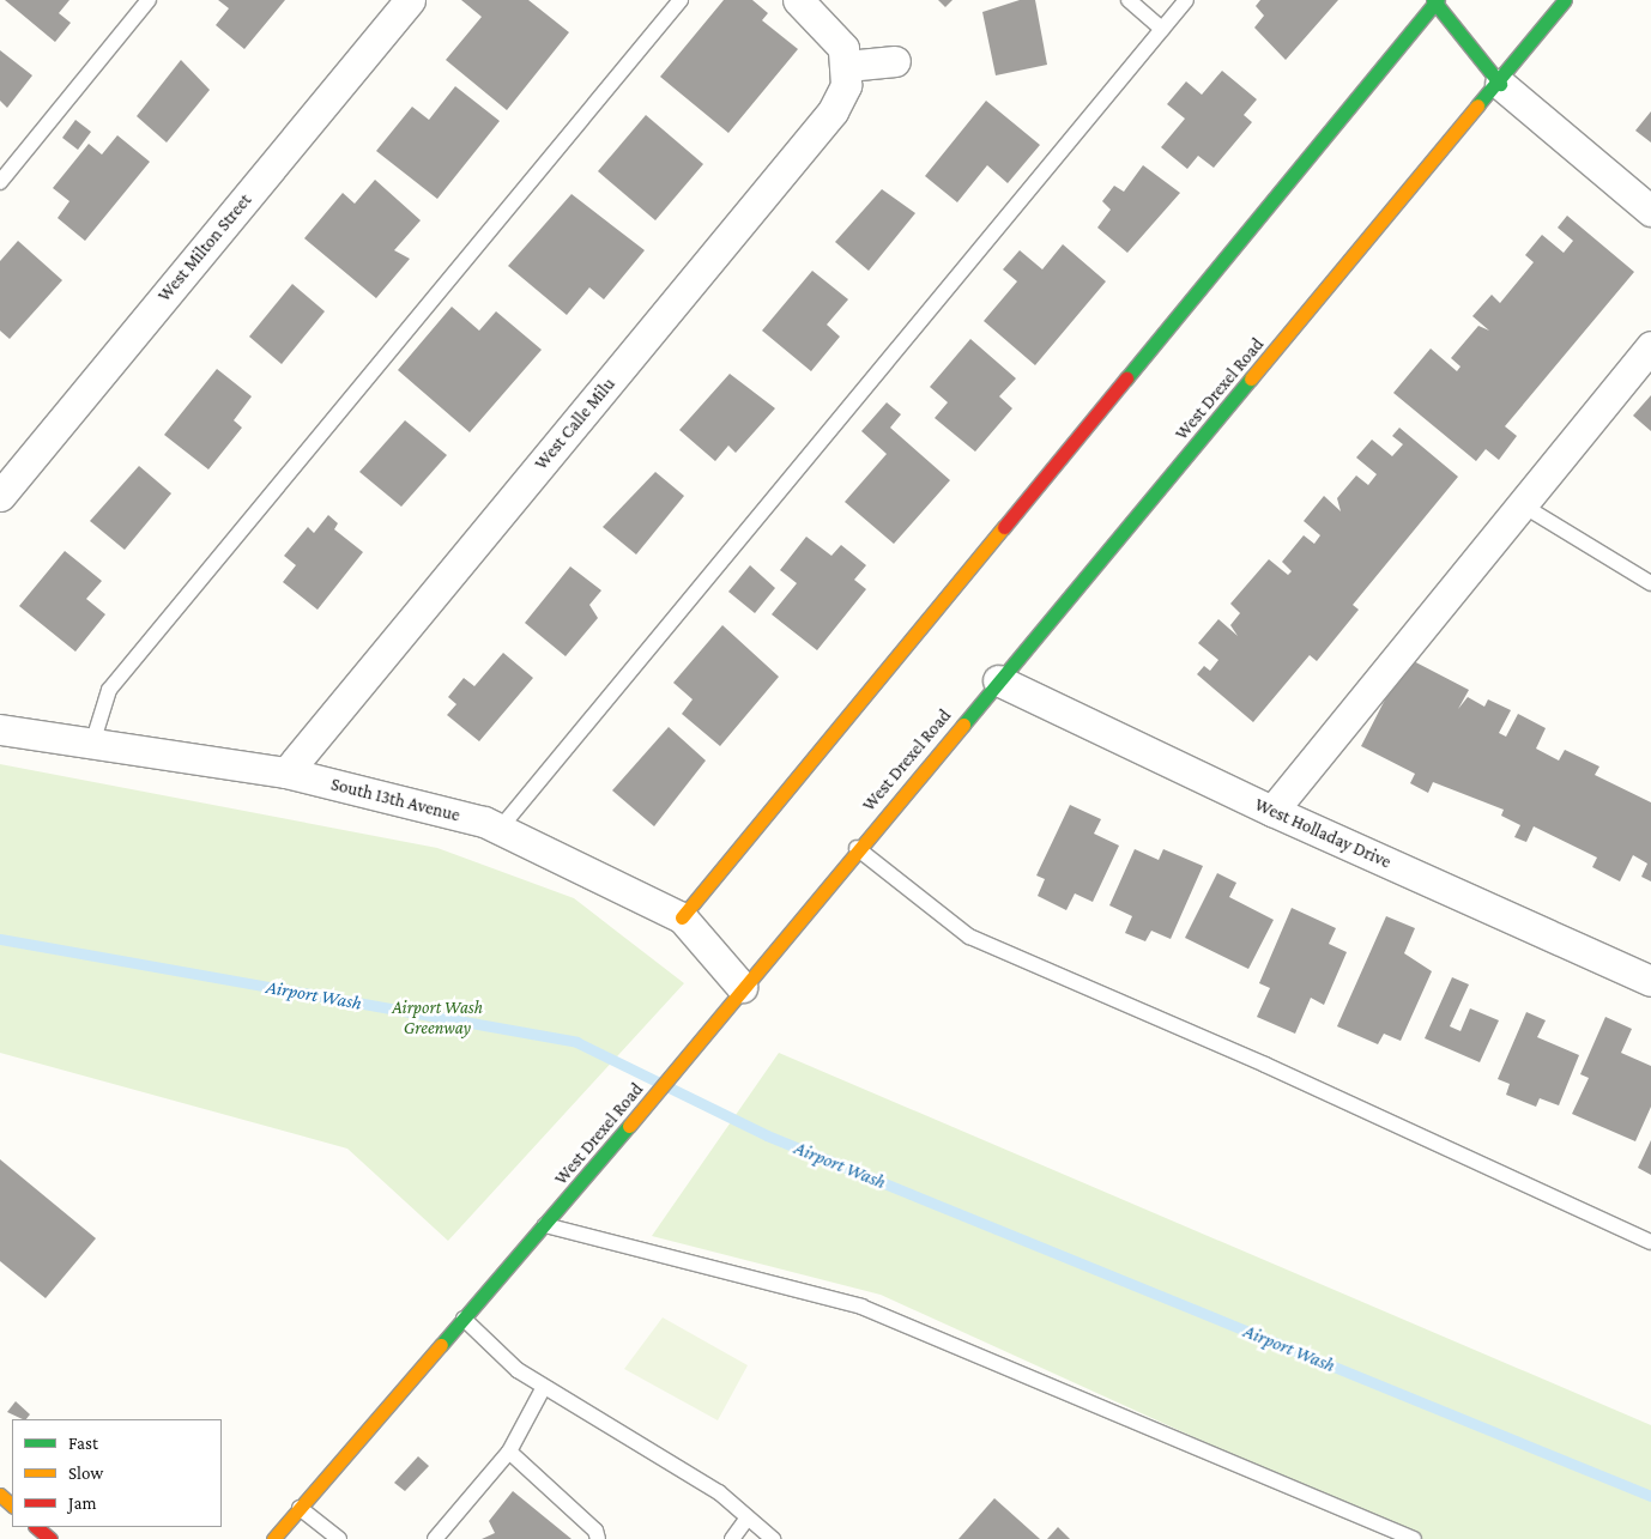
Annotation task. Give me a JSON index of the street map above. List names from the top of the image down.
{
  "streets": {
    "street": [
      "West Milton Street",
      "West Drexel Road",
      "West Calle Milu",
      "South 13th Avenue",
      "West Holladay Drive"
    ]
  },
  "crossings": [
    ["West Drexel Road", "South 13th Avenue"],
    ["West Drexel Road", "West Holladay Drive"],
    ["West Calle Milu", "South 13th Avenue"]
  ],
  "water": ["Airport Wash"],
  "parks": ["Airport Wash Greenway"],
  "legend": ["Fast", "Slow", "Jam"]
}
